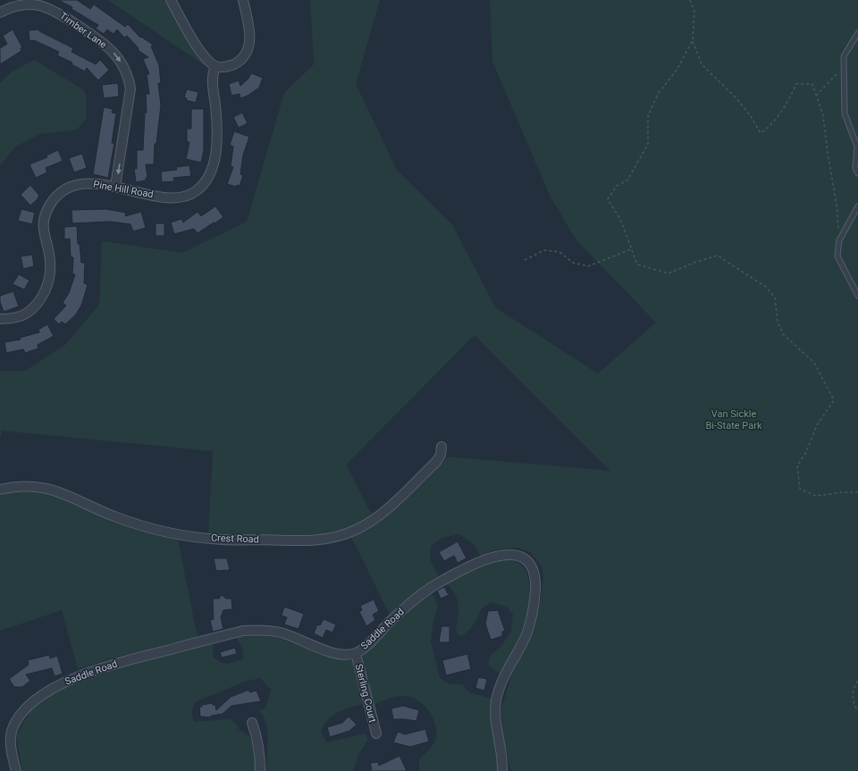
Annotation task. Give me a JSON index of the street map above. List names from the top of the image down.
{
  "streets": {
    "street": [
      "Timber Lane",
      "Pine Hill Road",
      "Crest Road",
      "Saddle Road",
      "Sterling Court"
    ]
  },
  "crossings": [
    ["Timber Lane", "Pine Hill Road"],
    ["Saddle Road", "Sterling Court"]
  ],
  "parks": ["Van Sickle Bi-State Park"]
}
